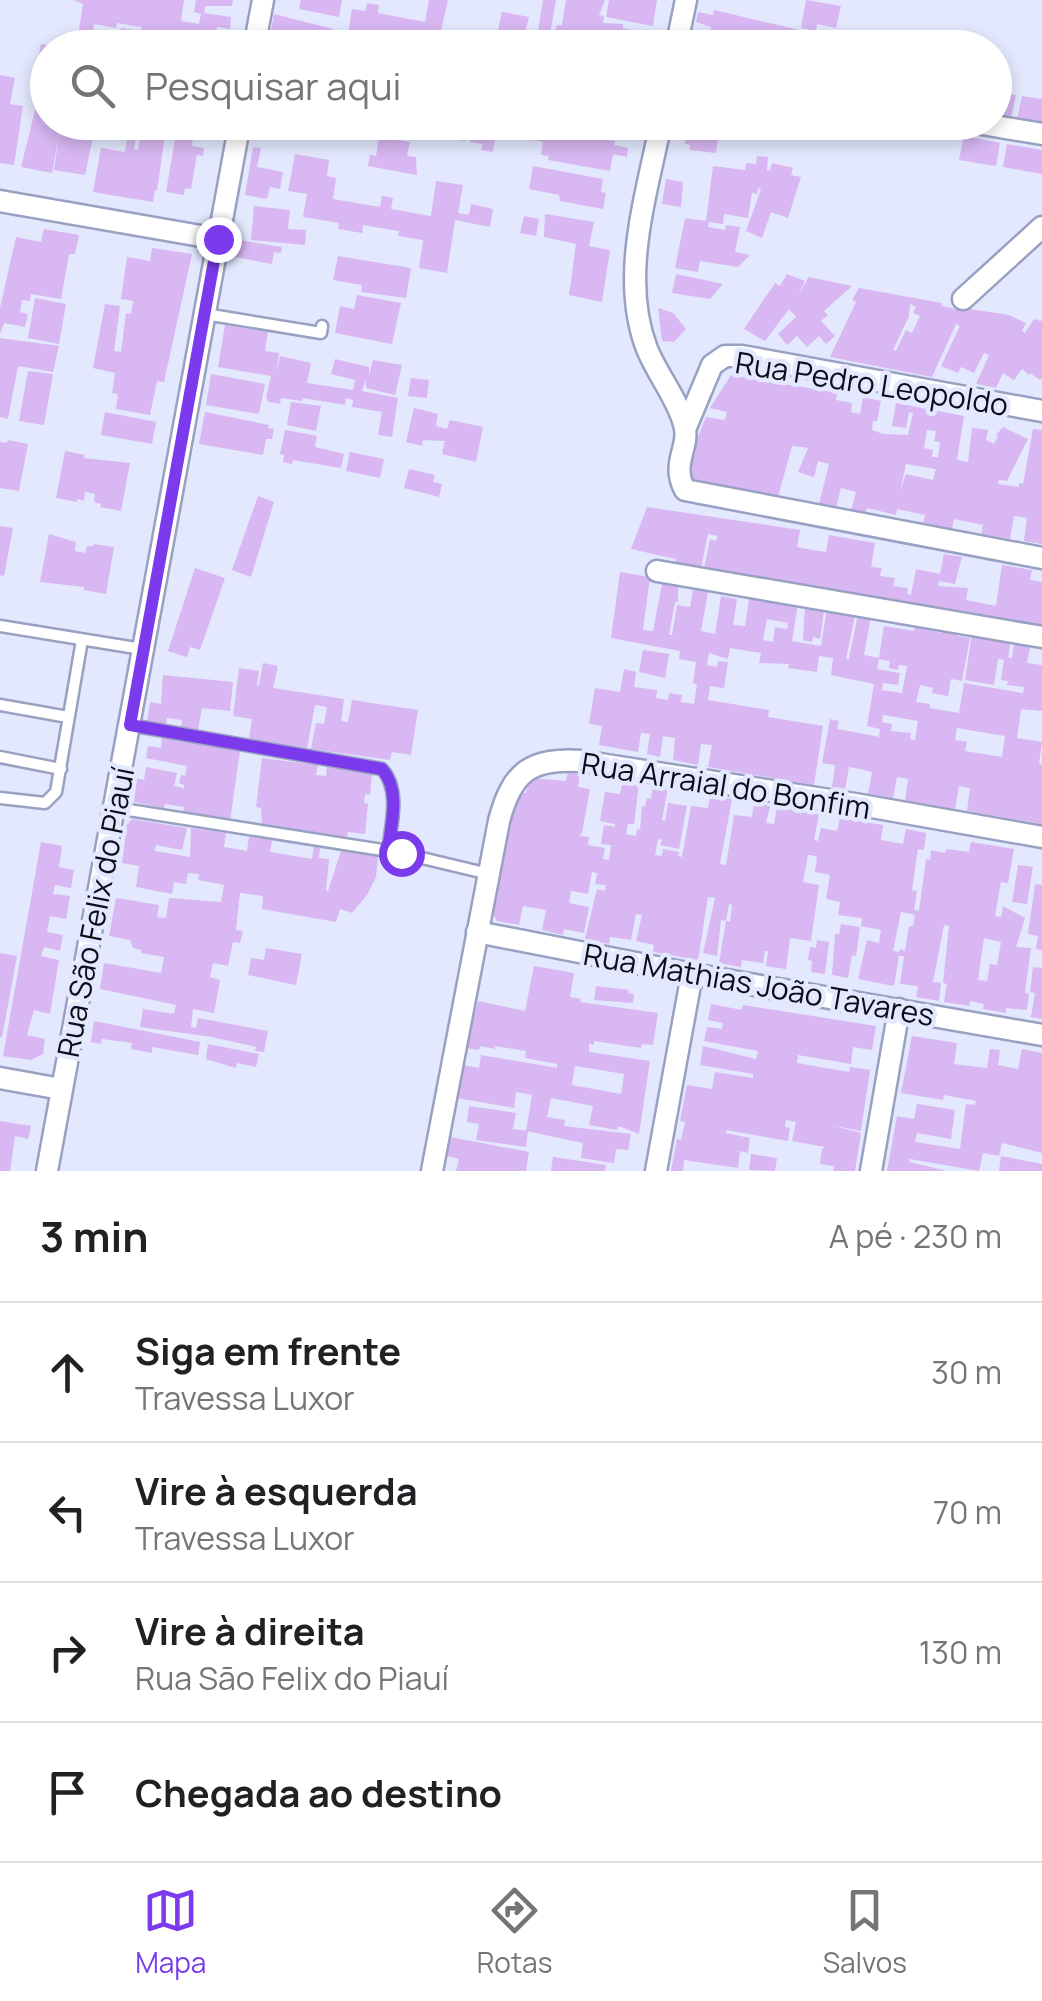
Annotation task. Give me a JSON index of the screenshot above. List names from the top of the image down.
{
  "streets": {
    "street": [
      "Rua Pedro Leopoldo",
      "Rua Arraial do Bonfim",
      "Rua São Felix do Piauí",
      "Rua Mathias João Tavares"
    ]
  },
  "crossings": [
    ["Rua Arraial do Bonfim", "Rua Mathias João Tavares"]
  ],
  "page": {
    "search": "Pesquisar aqui",
    "heading": ["3 min", "A pé · 230 m"],
    "list": [
      ["Siga em frente", "Travessa Luxor", "30 m"],
      ["Vire à esquerda", "Travessa Luxor", "70 m"],
      ["Vire à direita", "Rua São Felix do Piauí", "130 m"],
      "Chegada ao destino"
    ],
    "nav": ["Mapa", "Rotas", "Salvos"]
  }
}
